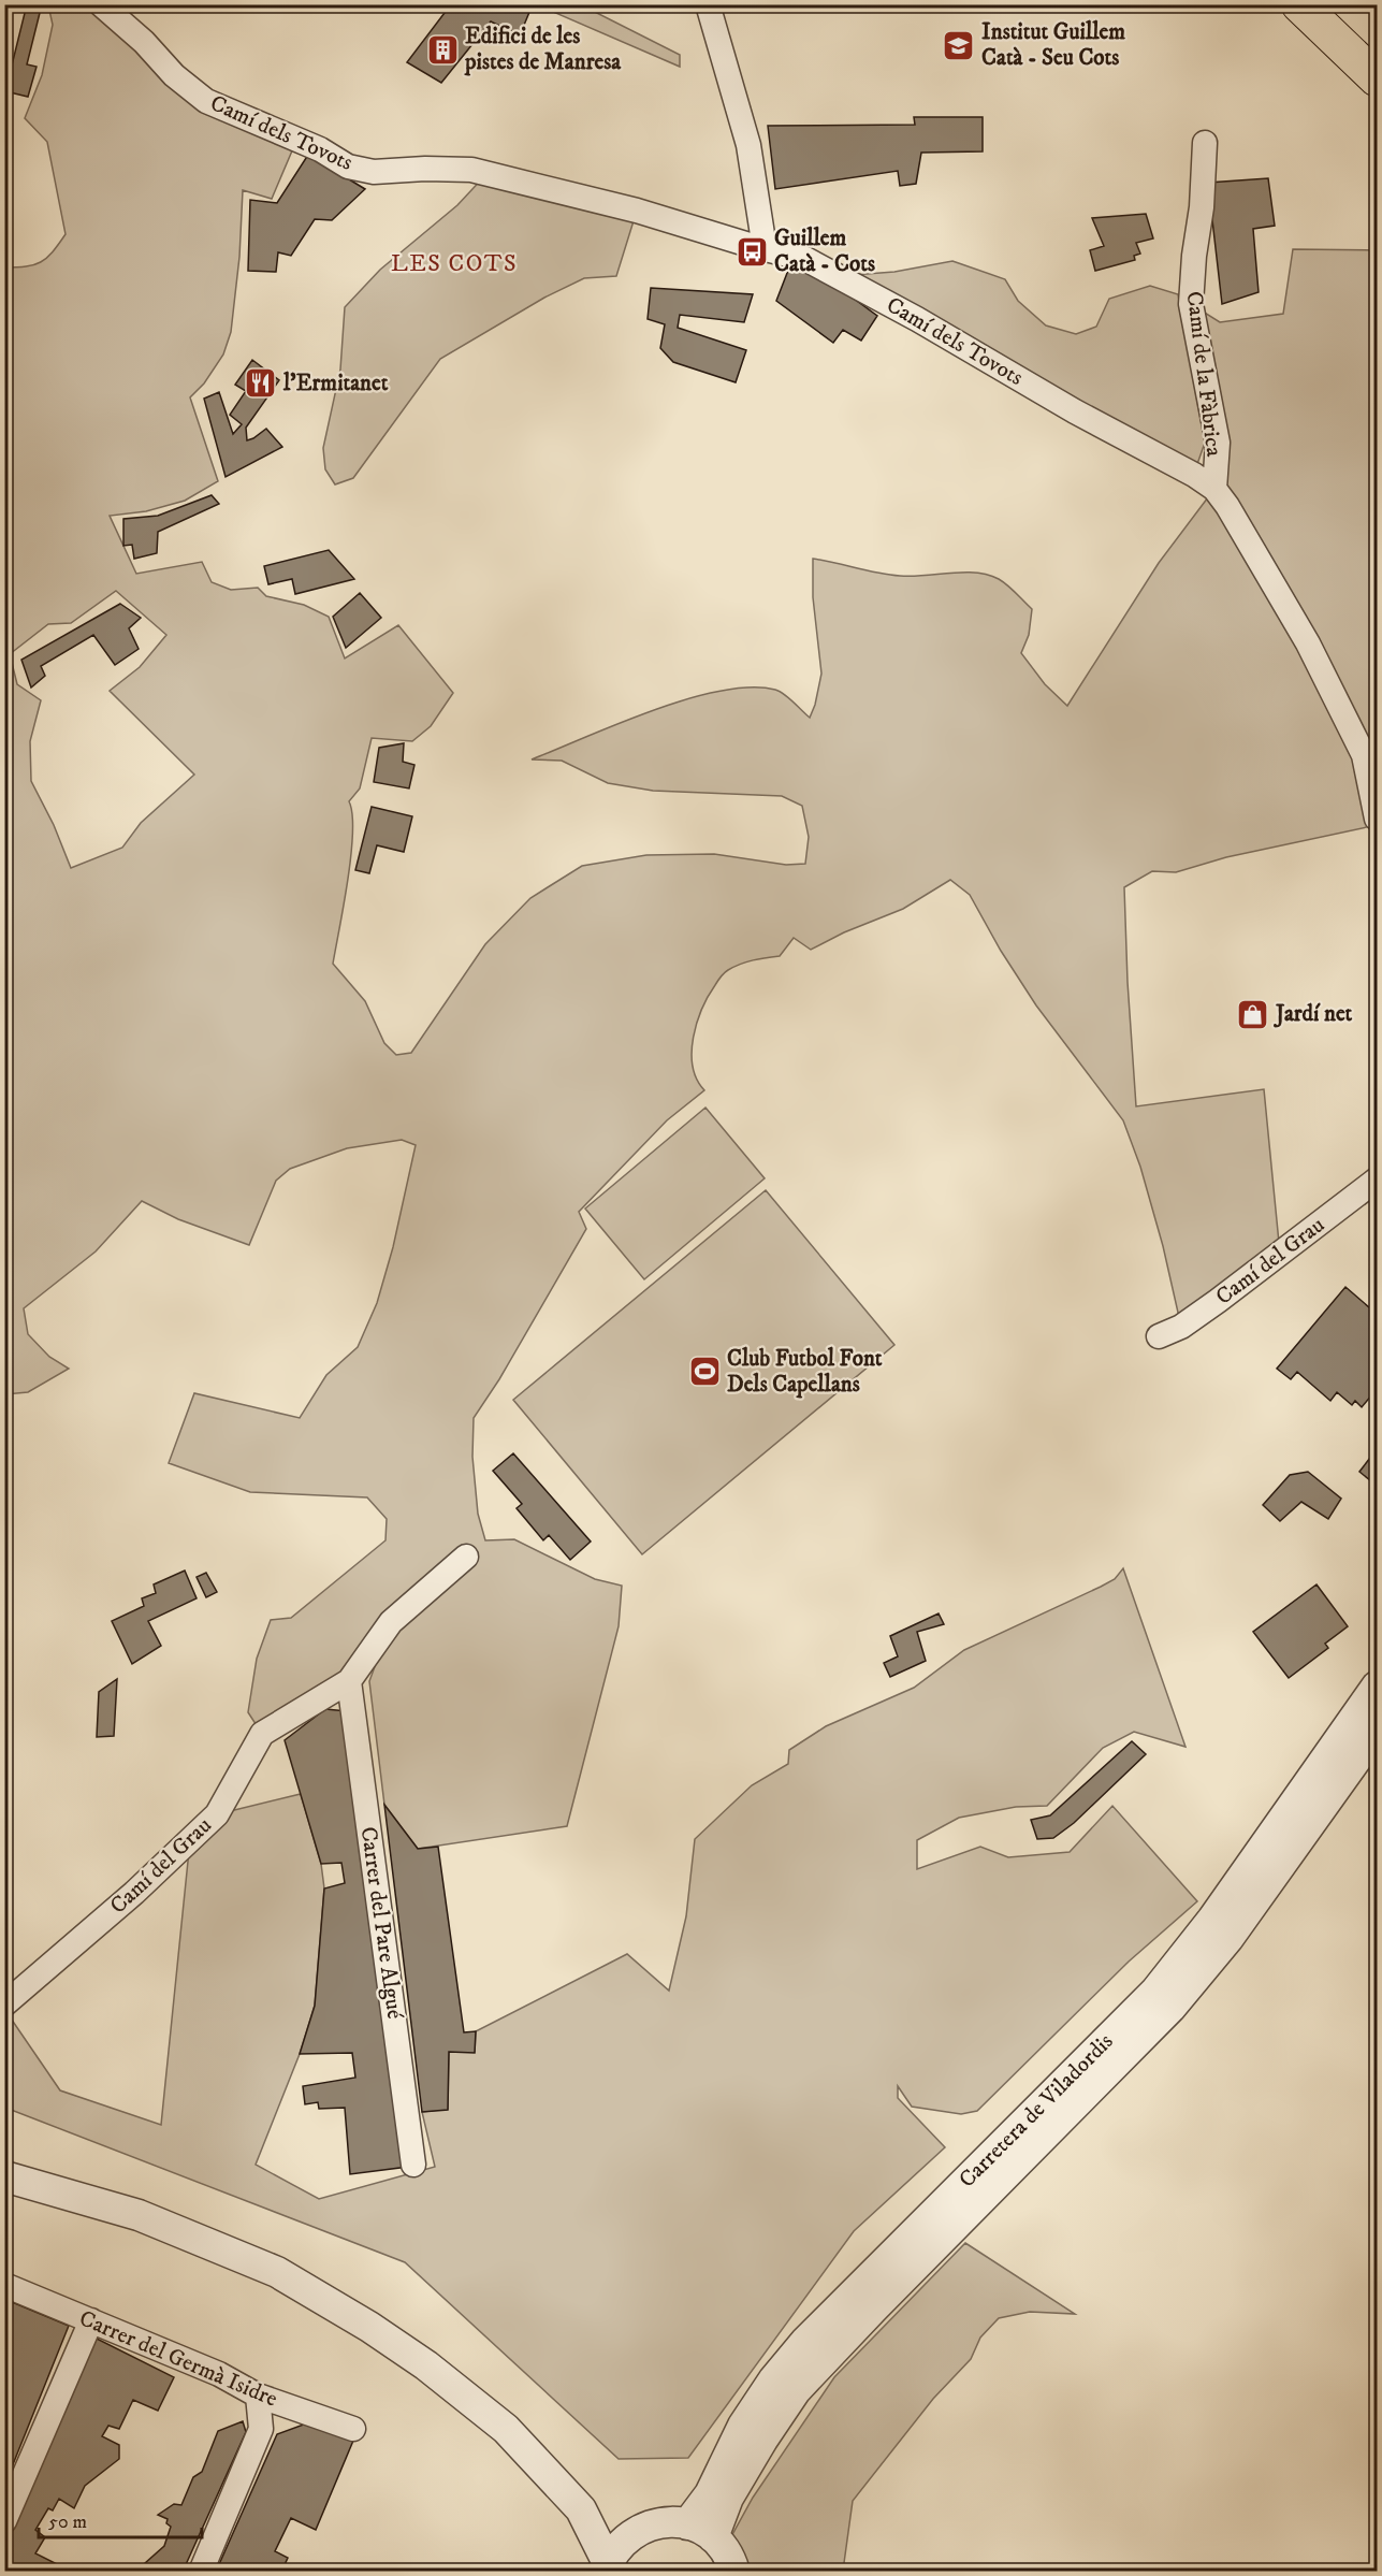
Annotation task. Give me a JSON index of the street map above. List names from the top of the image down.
{
  "streets": {
    "street": [
      "Camí dels Tovots",
      "Camí de la Fàbrica",
      "Camí del Grau",
      "Carrer del Pare Algué",
      "Carretera de Viladordis",
      "Carrer del Germà Isidre"
    ]
  },
  "crossings": [
    ["Camí dels Tovots", "Camí de la Fàbrica"],
    ["Camí del Grau", "Carrer del Pare Algué"]
  ],
  "districts": ["LES COTS"],
  "places": {
    "school or university": ["Institut Guillem Catà - Seu Cots"],
    "building": ["Edifici de les pistes de Manresa"],
    "bus stop": ["Guillem Catà - Cots"],
    "restaurant": ["l'Ermitanet"],
    "shop": ["Jardí net"],
    "sports": ["Club Futbol Font Dels Capellans"]
  },
  "scale_bar": "50 m"
}
